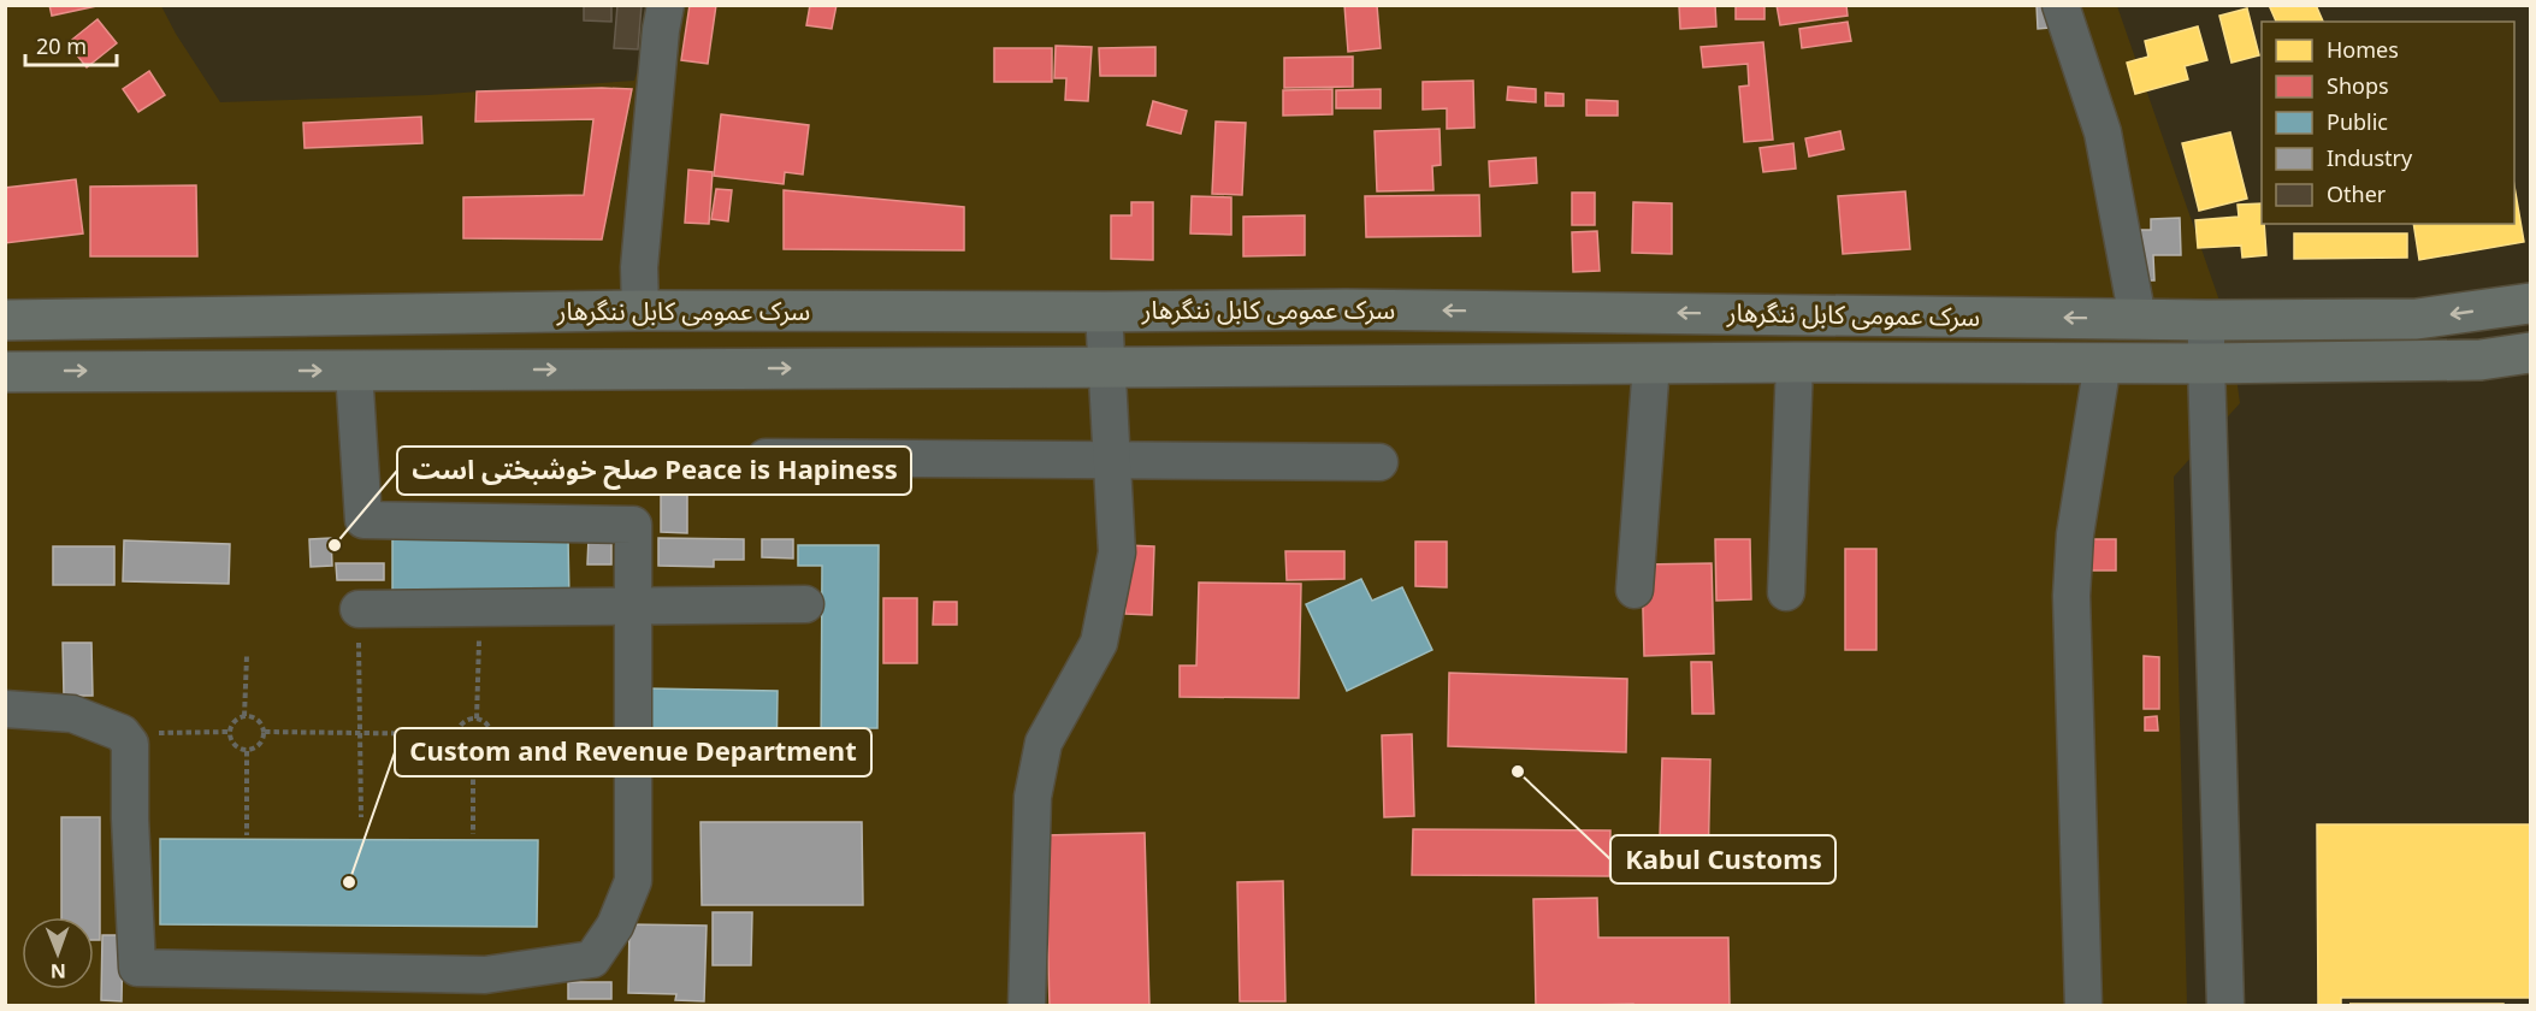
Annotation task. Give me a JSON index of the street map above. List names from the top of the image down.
{
  "streets": {
    "highway": ["سرک عمومی کابل ننگرهار"]
  },
  "places": ["صلح خوشبختی است Peace is Hapiness", "Kabul Customs", "Custom and Revenue Department"],
  "legend": [
    "Homes",
    "Shops",
    "Public",
    "Industry",
    "Other"
  ],
  "scale_bar": "20 m",
  "north": "bottom"
}
